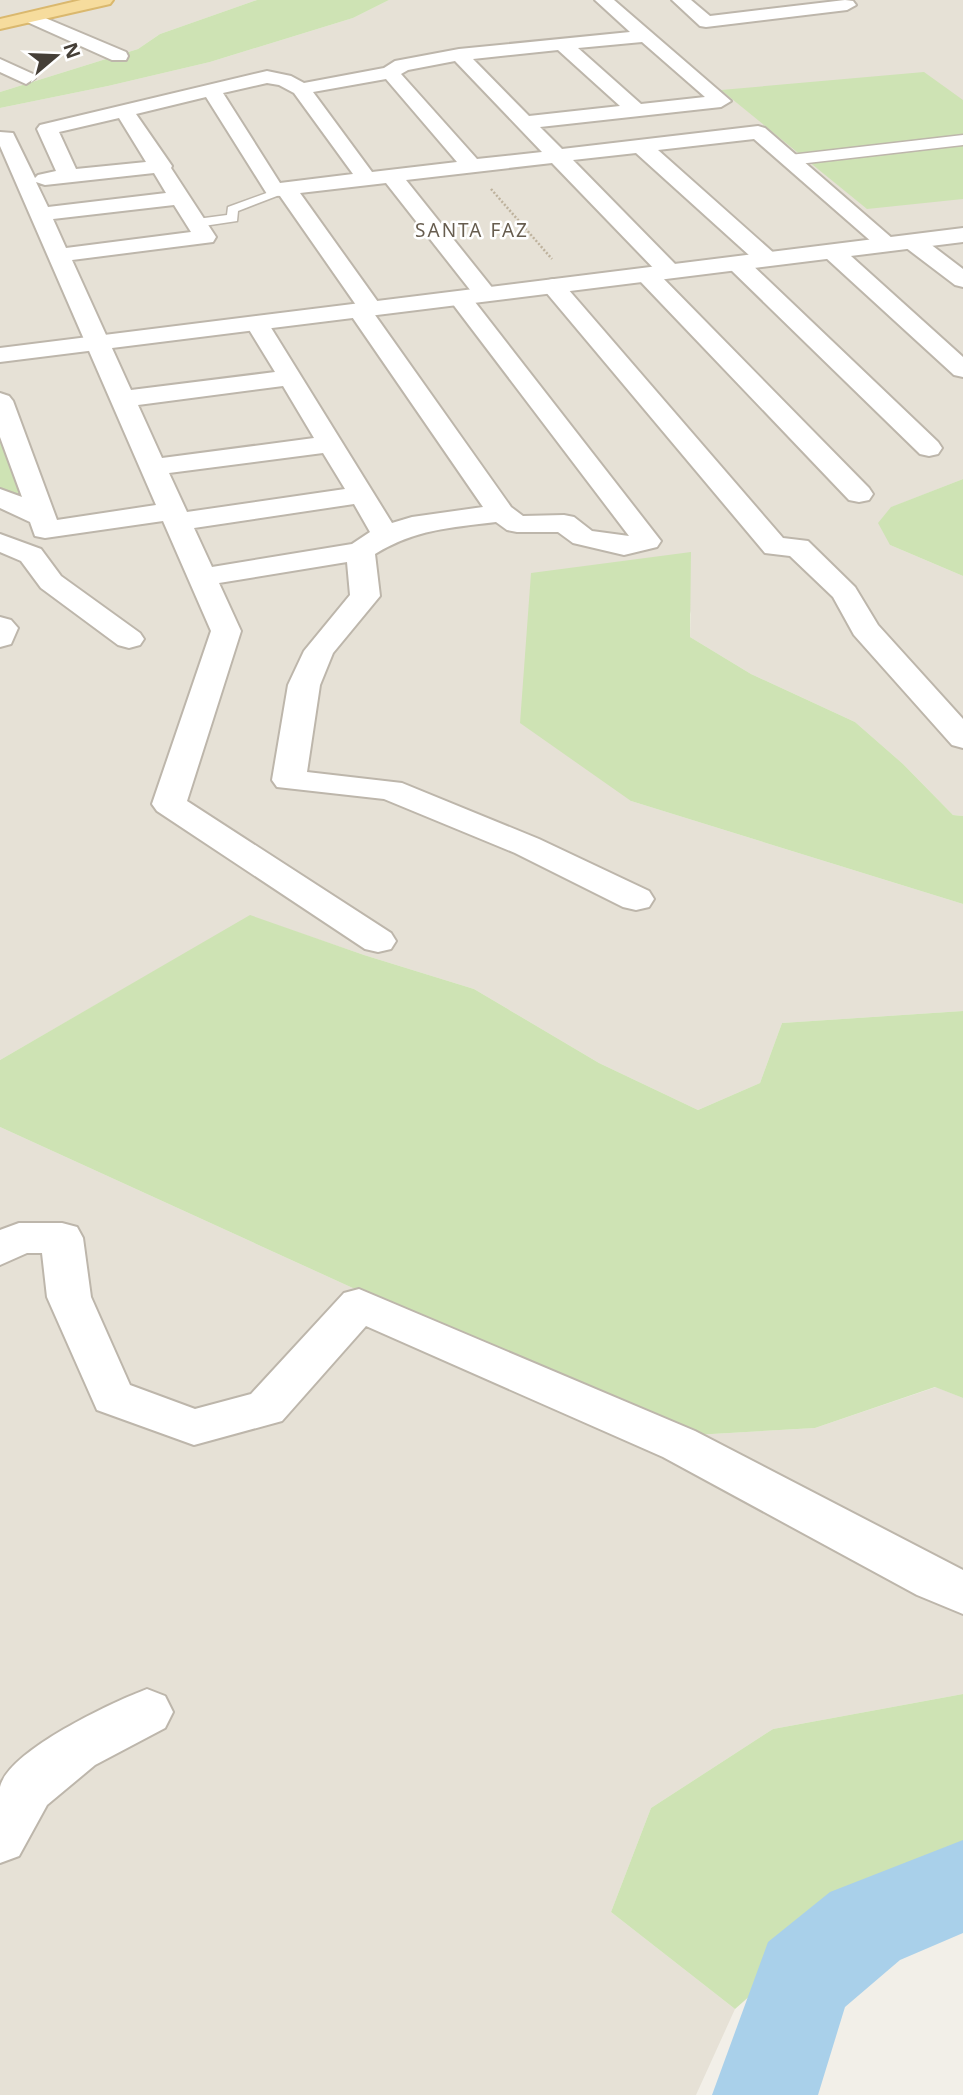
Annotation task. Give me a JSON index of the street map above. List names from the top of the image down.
{
  "districts": ["SANTA FAZ"],
  "north": "right"
}
